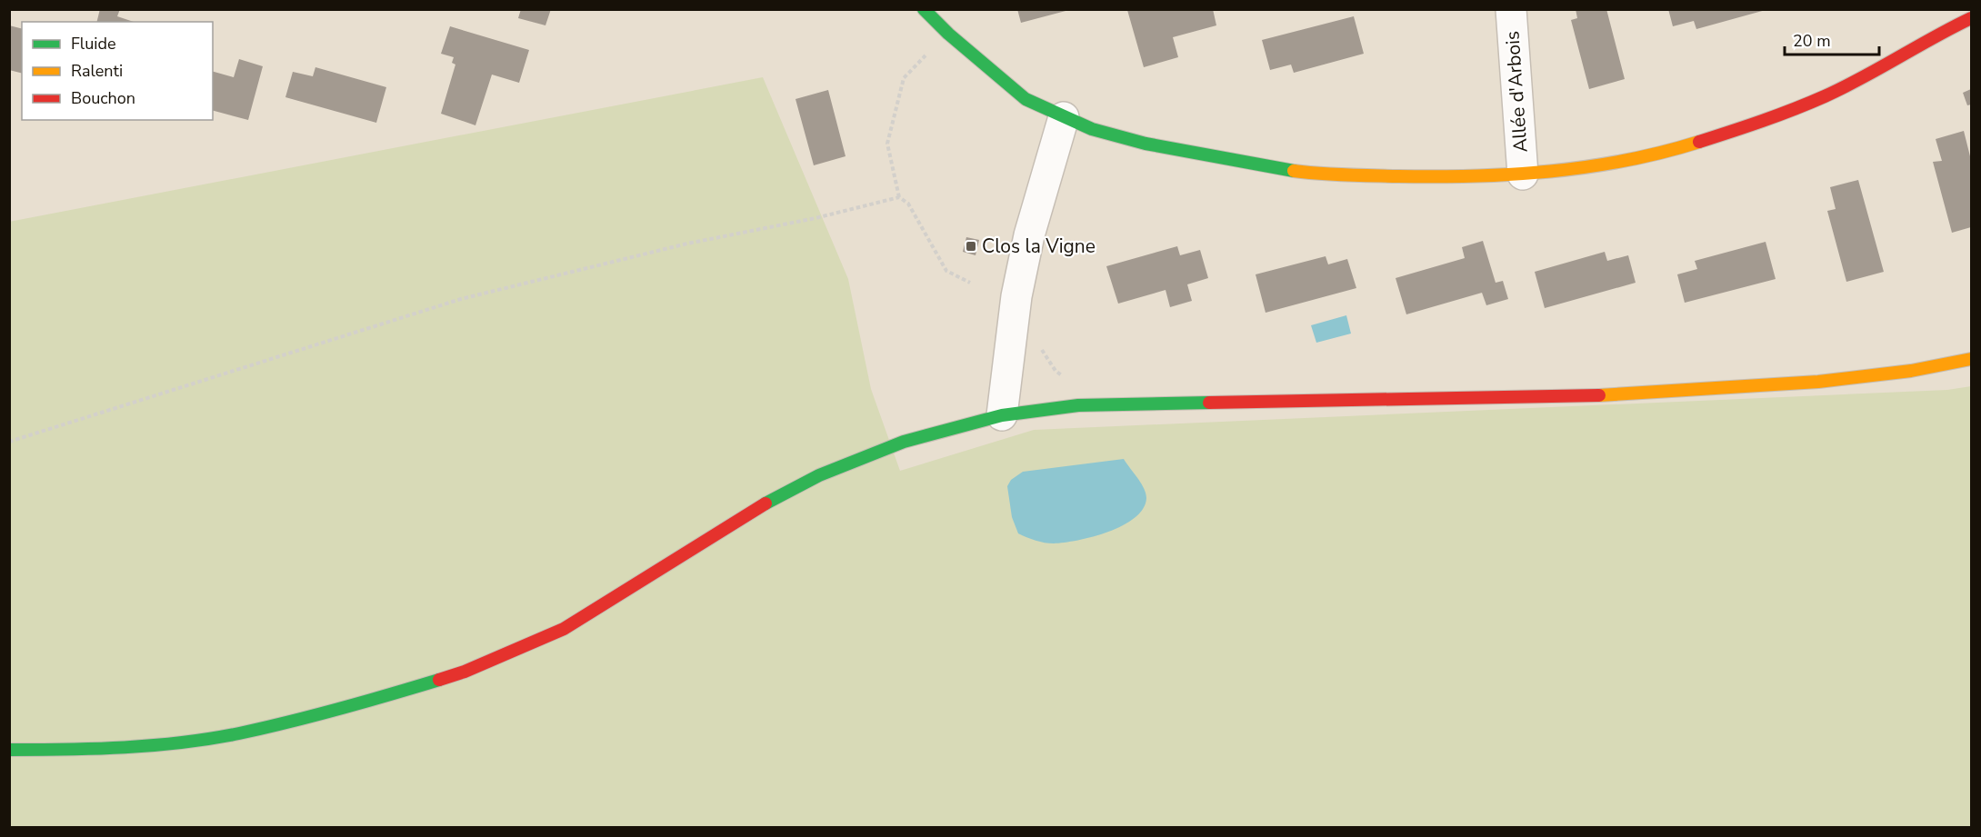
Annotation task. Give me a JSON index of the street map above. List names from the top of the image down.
{
  "streets": {
    "street": ["Allée d'Arbois"]
  },
  "places": {
    "transit": ["Clos la Vigne"]
  },
  "legend": ["Fluide", "Ralenti", "Bouchon"],
  "scale_bar": "20 m"
}
